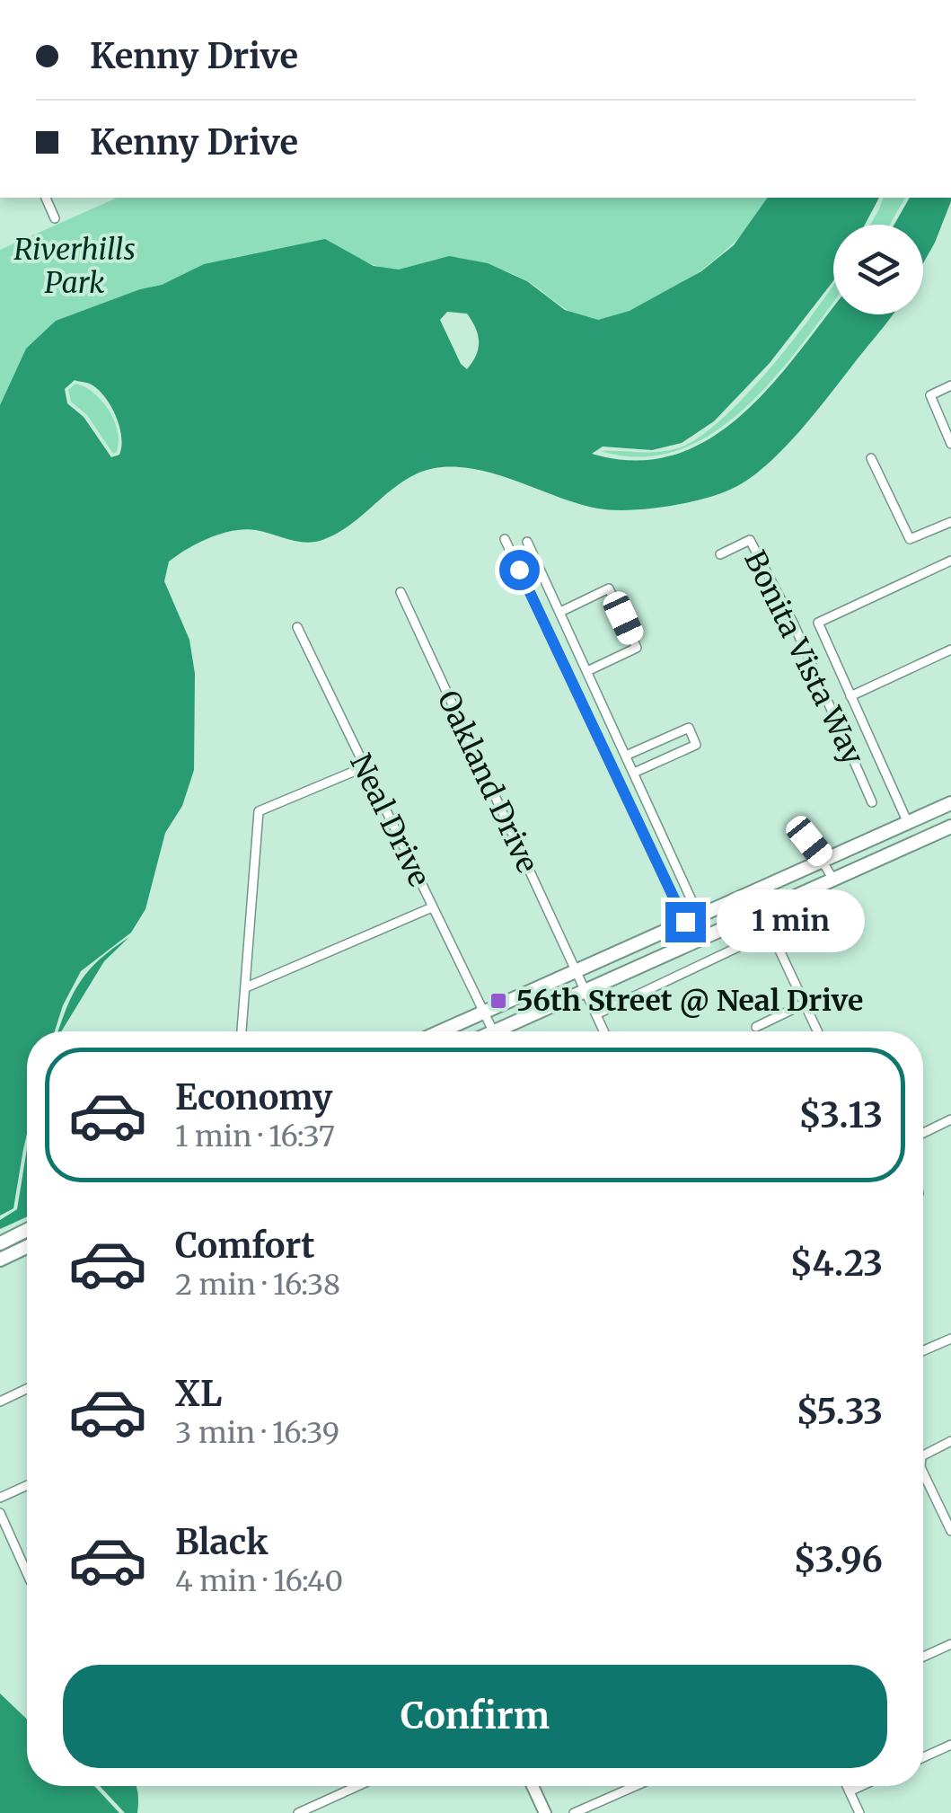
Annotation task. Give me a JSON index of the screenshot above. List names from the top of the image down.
{
  "streets": {
    "street": ["Bonita Vista Way", "Oakland Drive", "Neal Drive"]
  },
  "parks": ["Riverhills Park"],
  "places": {
    "transit": ["56th Street @ Neal Drive"]
  },
  "page": {
    "banner": ["Kenny Drive", "Kenny Drive"],
    "bubble": "1 min",
    "list": [
      {
        "name": "Economy",
        "note": "1 min · 16:37",
        "value": "$3.13"
      },
      {
        "name": "Comfort",
        "note": "2 min · 16:38",
        "value": "$4.23"
      },
      {
        "name": "XL",
        "note": "3 min · 16:39",
        "value": "$5.33"
      },
      {
        "name": "Black",
        "note": "4 min · 16:40",
        "value": "$3.96"
      }
    ],
    "buttons": "Confirm"
  }
}
